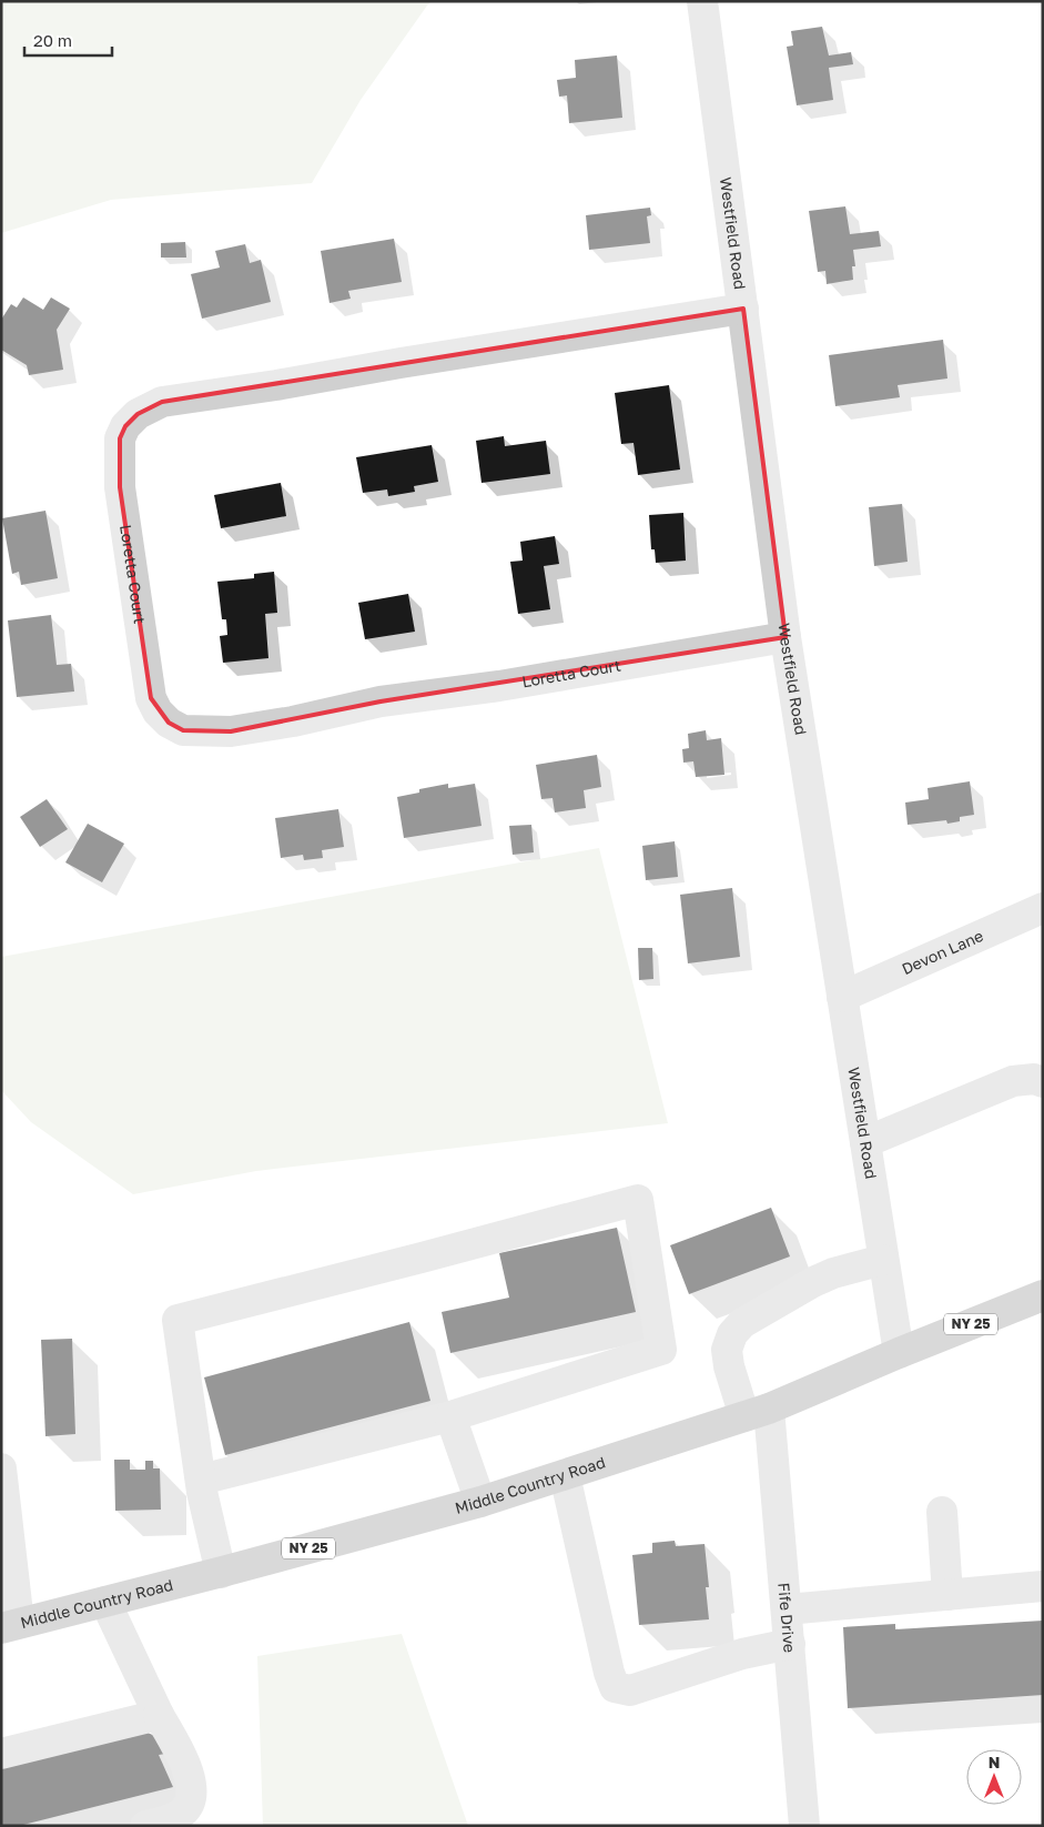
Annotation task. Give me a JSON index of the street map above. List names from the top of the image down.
{
  "streets": {
    "main road": ["NY 25", "Middle Country Road"],
    "street": [
      "Westfield Road",
      "Loretta Court",
      "Devon Lane",
      "Fife Drive"
    ]
  },
  "crossings": [
    ["Westfield Road", "Loretta Court"],
    ["Westfield Road", "Devon Lane"],
    ["Westfield Road", "Middle Country Road"],
    ["Westfield Road", "Fife Drive"],
    ["Middle Country Road", "Fife Drive"]
  ],
  "scale_bar": "20 m",
  "north": "top"
}
